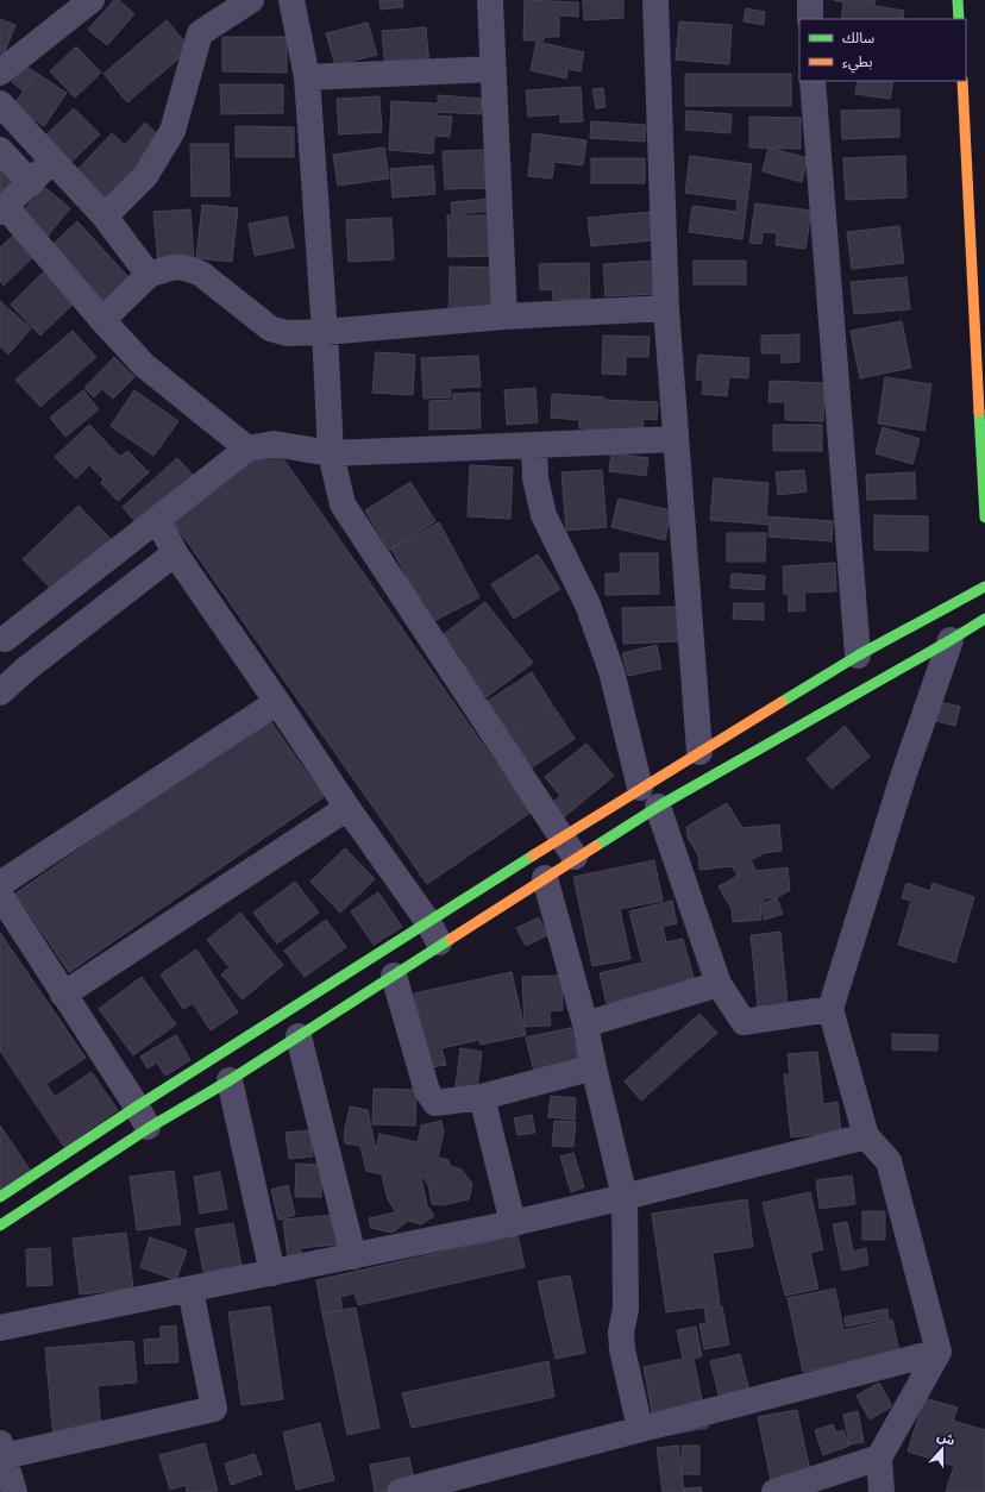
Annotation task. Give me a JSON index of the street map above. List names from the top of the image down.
{
  "legend": ["سالك", "بطيء"],
  "north": "top"
}
